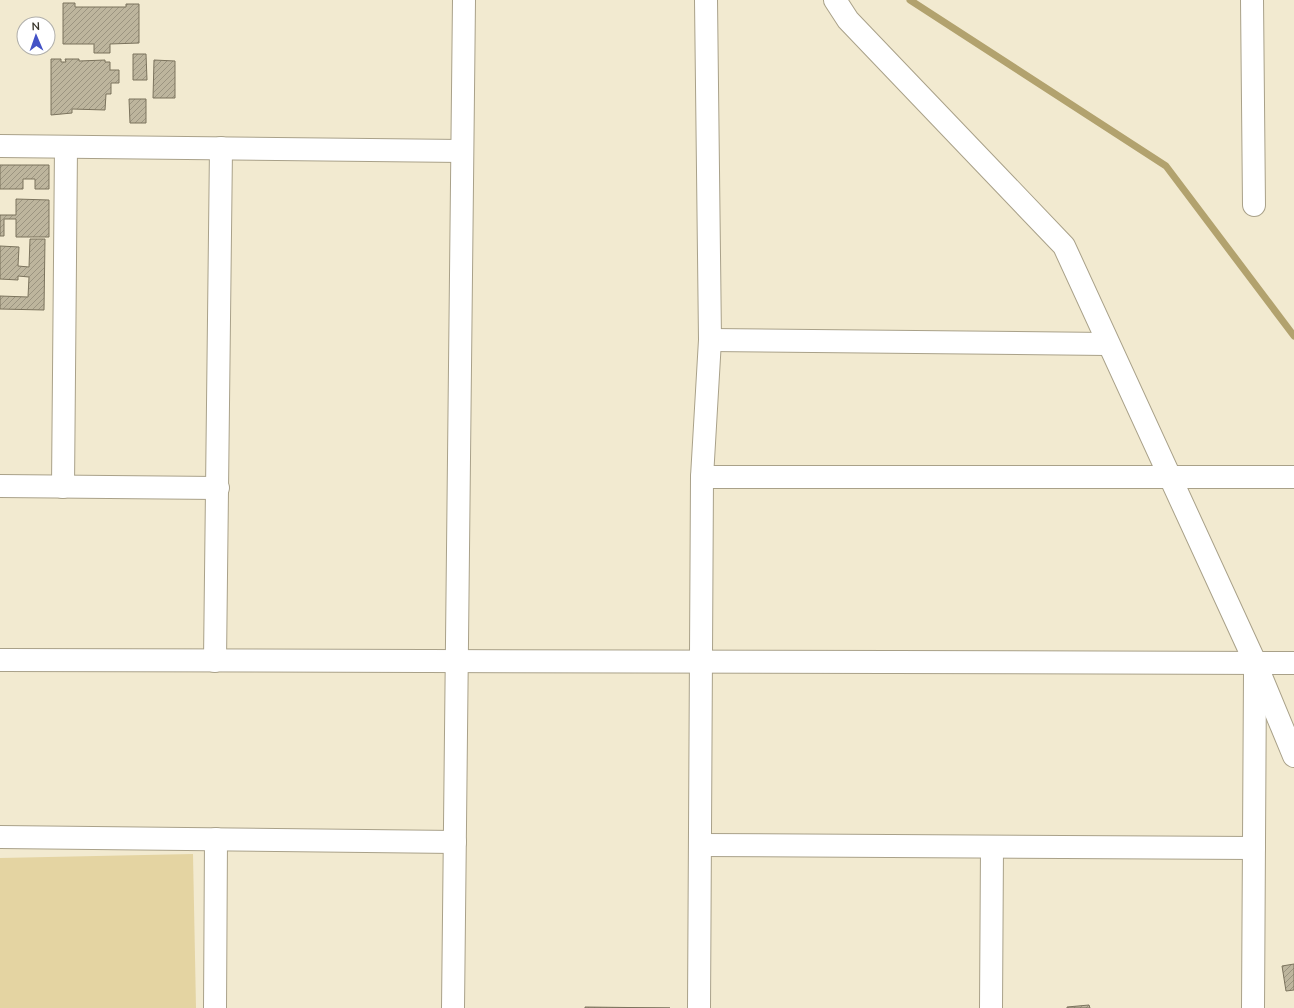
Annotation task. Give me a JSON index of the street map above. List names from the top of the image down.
{
  "north": "top"
}
